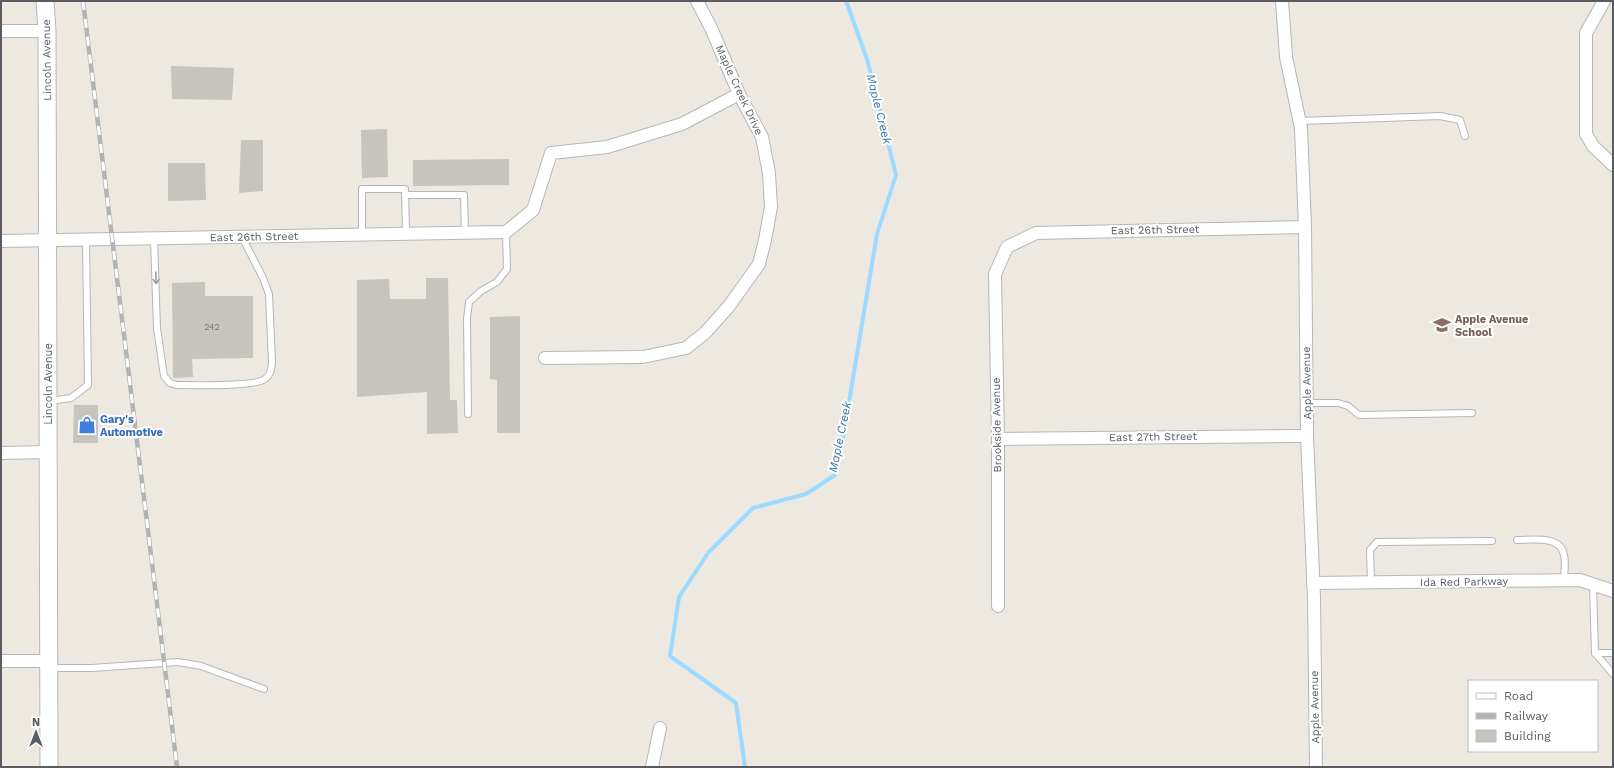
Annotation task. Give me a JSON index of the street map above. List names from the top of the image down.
{
  "streets": {
    "street": [
      "Lincoln Avenue",
      "Maple Creek Drive",
      "East 26th Street",
      "Apple Avenue",
      "Brookside Avenue",
      "East 27th Street",
      "Ida Red Parkway"
    ]
  },
  "crossings": [
    ["Lincoln Avenue", "East 26th Street"],
    ["East 26th Street", "Apple Avenue"],
    ["East 26th Street", "Brookside Avenue"],
    ["Apple Avenue", "East 27th Street"],
    ["Apple Avenue", "Ida Red Parkway"],
    ["Brookside Avenue", "East 27th Street"]
  ],
  "water": ["Maple Creek"],
  "places": {
    "school or university": ["Apple Avenue School"],
    "shop": ["Gary's Automotive"]
  },
  "house_numbers": ["242"],
  "legend": ["Road", "Railway", "Building"],
  "north": "top"
}
